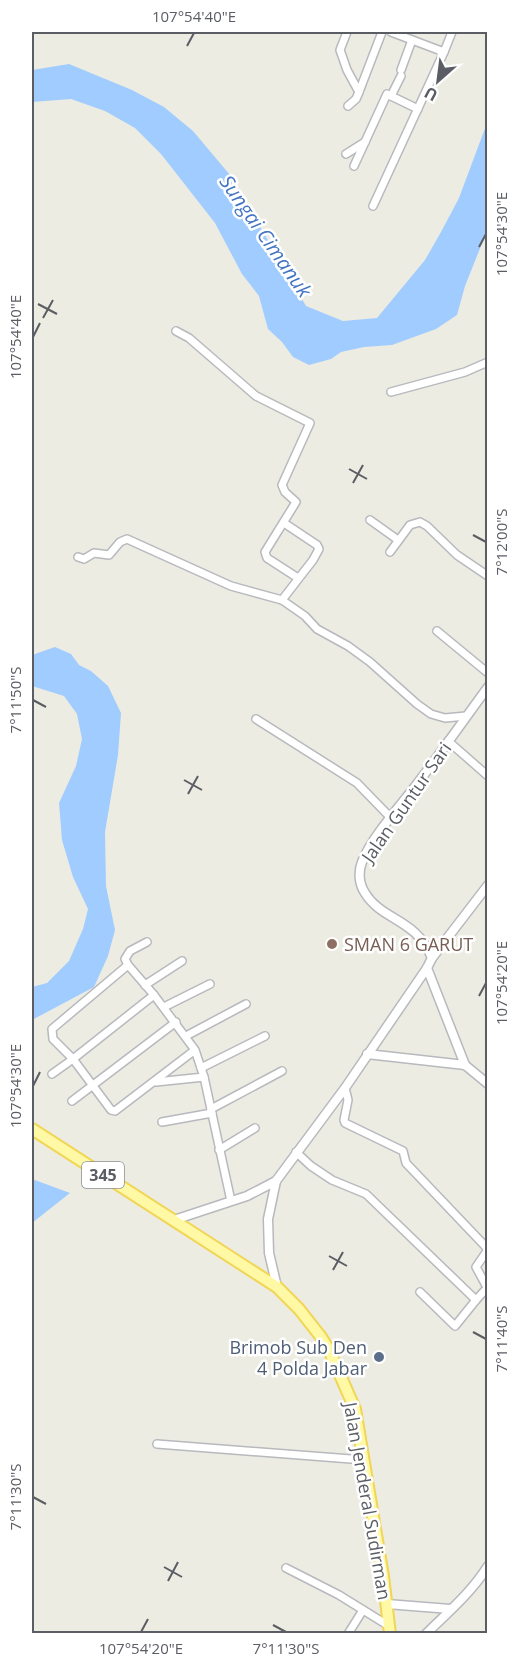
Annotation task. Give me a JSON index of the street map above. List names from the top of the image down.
{
  "streets": {
    "main road": ["345", "Jalan Jenderal Sudirman"],
    "street": ["Jalan Guntur Sari"]
  },
  "water": ["Sungai Cimanuk"],
  "places": ["SMAN 6 GARUT", "Brimob Sub Den 4 Polda Jabar"],
  "north": "bottom left",
  "coordinates": [
    "107°54'40\"E",
    "107°54'30\"E",
    "7°12'00\"S",
    "7°11'50\"S",
    "107°54'20\"E",
    "7°11'40\"S",
    "7°11'30\"S"
  ]
}
